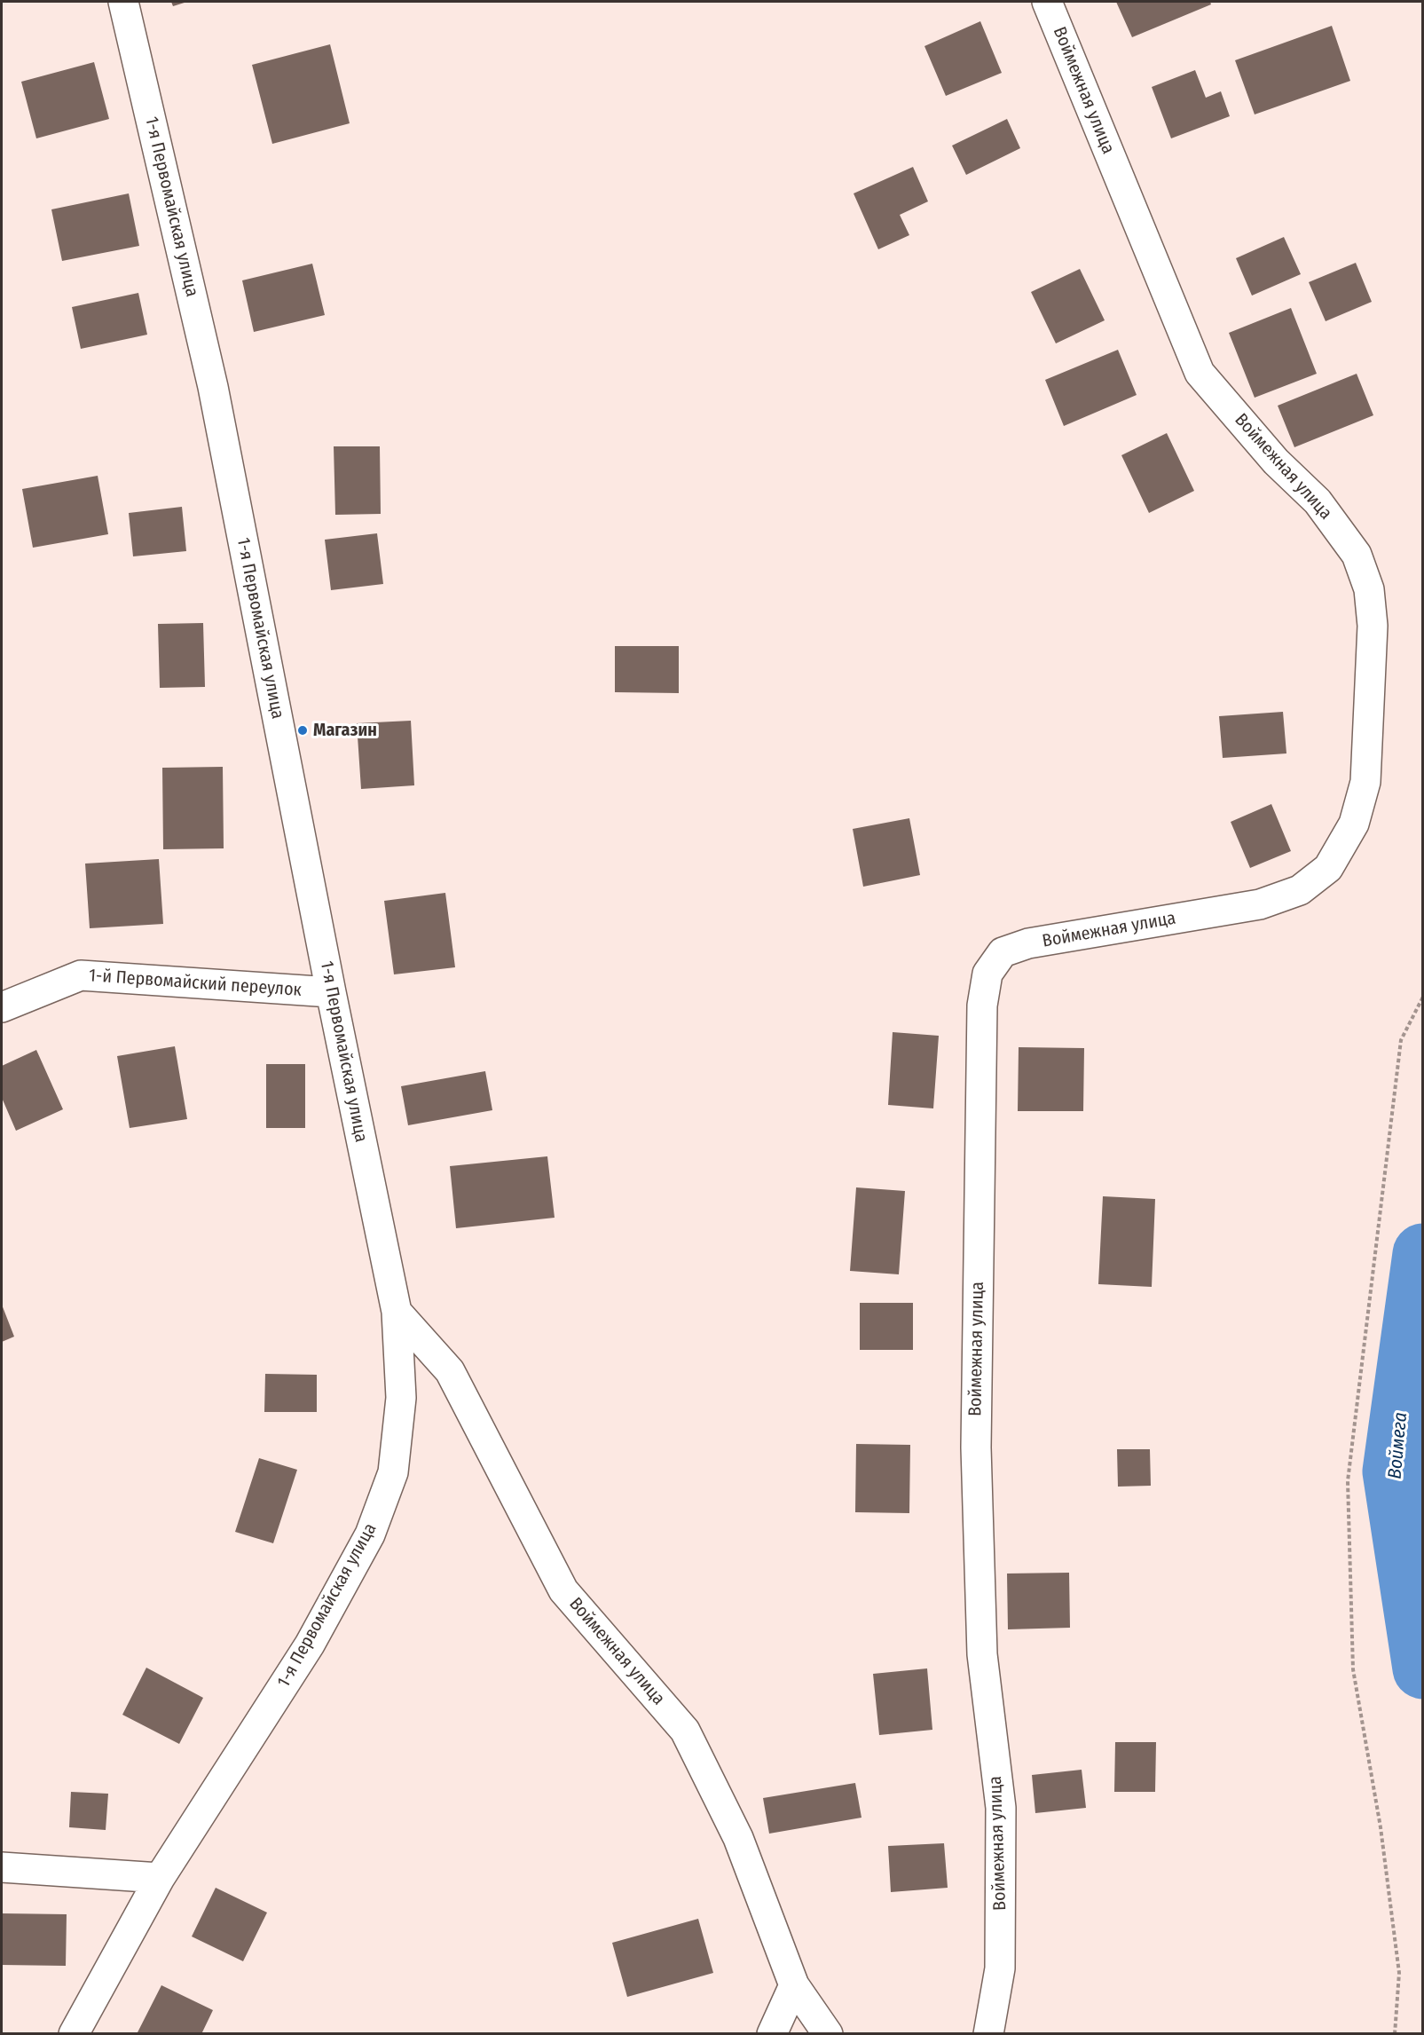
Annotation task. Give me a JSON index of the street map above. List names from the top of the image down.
{
  "streets": {
    "street": ["Воймежная улица", "1-я Первомайская улица", "1-й Первомайский переулок"]
  },
  "crossings": [
    ["Воймежная улица", "1-я Первомайская улица"],
    ["1-я Первомайская улица", "1-й Первомайский переулок"]
  ],
  "water": ["Воймега"],
  "places": ["Магазин"]
}
